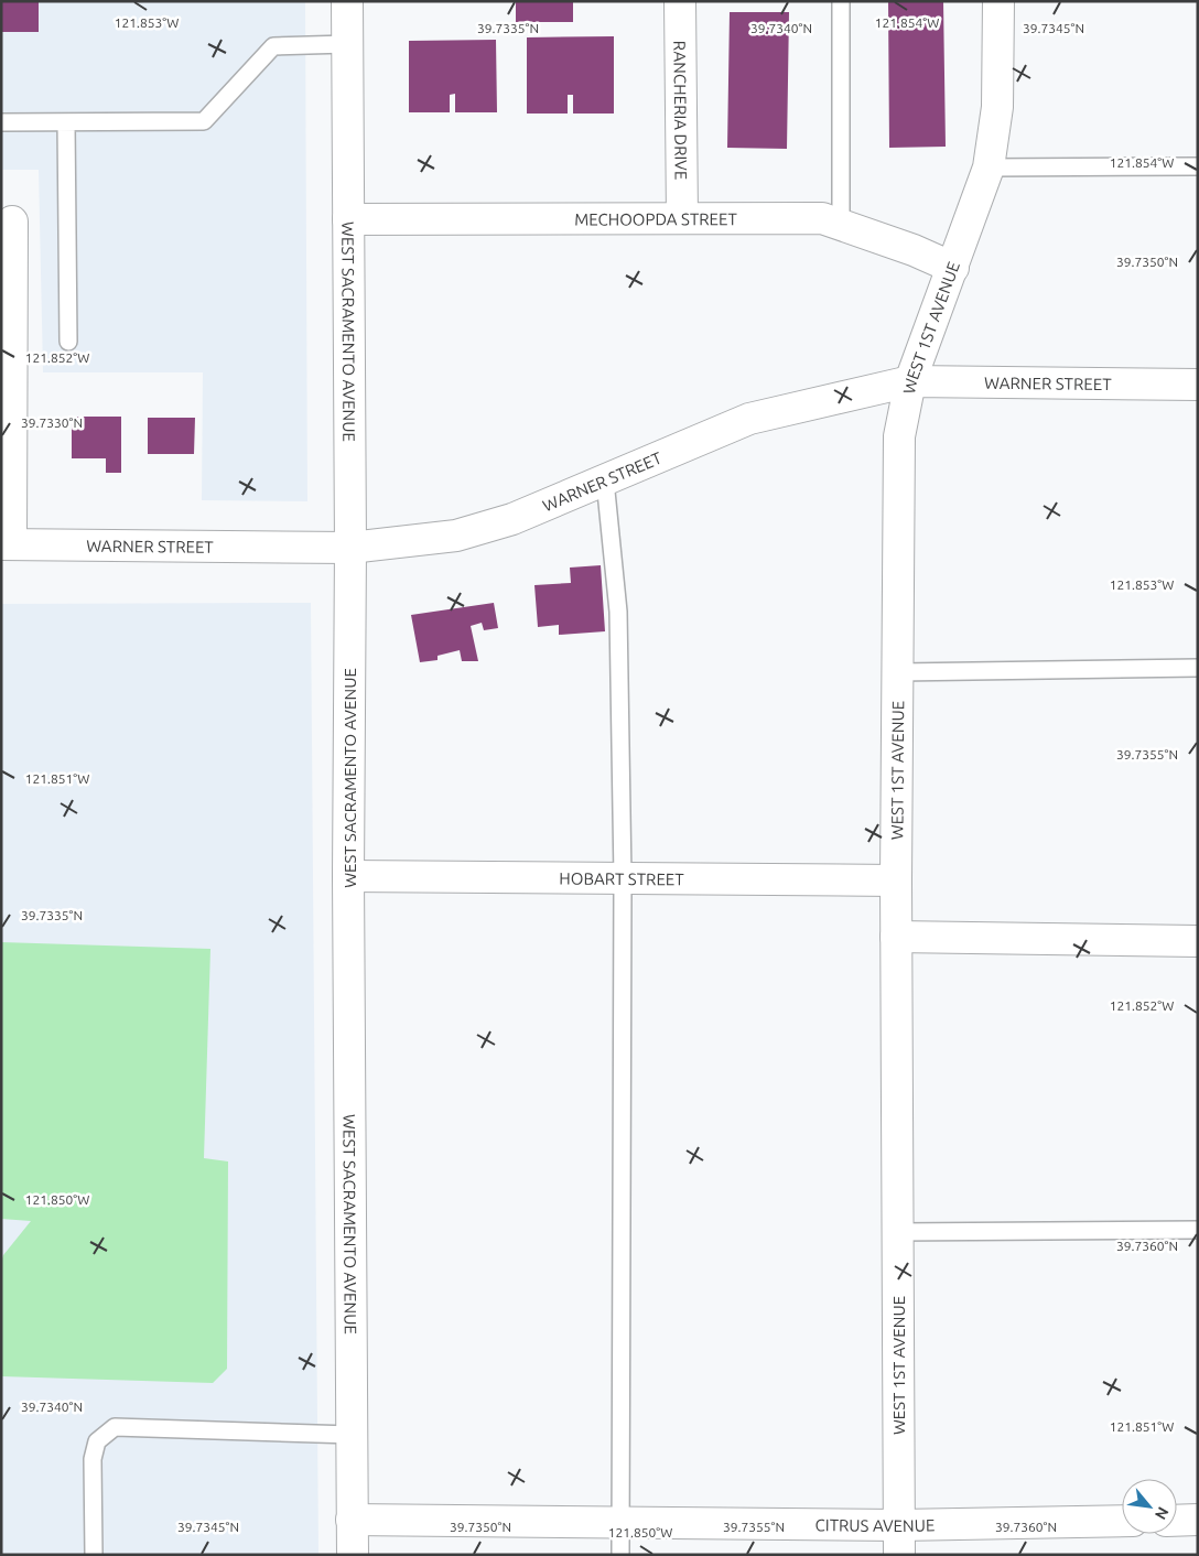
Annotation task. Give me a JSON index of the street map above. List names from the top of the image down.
{
  "streets": {
    "street": [
      "RANCHERIA DRIVE",
      "MECHOOPDA STREET",
      "WEST 1ST AVENUE",
      "WEST SACRAMENTO AVENUE",
      "WARNER STREET",
      "HOBART STREET",
      "CITRUS AVENUE"
    ]
  },
  "crossings": [
    ["RANCHERIA DRIVE", "MECHOOPDA STREET"],
    ["MECHOOPDA STREET", "WEST 1ST AVENUE"],
    ["MECHOOPDA STREET", "WEST SACRAMENTO AVENUE"],
    ["WEST 1ST AVENUE", "WARNER STREET"],
    ["WEST 1ST AVENUE", "HOBART STREET"],
    ["WEST 1ST AVENUE", "CITRUS AVENUE"],
    ["WEST SACRAMENTO AVENUE", "WARNER STREET"],
    ["WEST SACRAMENTO AVENUE", "HOBART STREET"],
    ["WEST SACRAMENTO AVENUE", "CITRUS AVENUE"]
  ],
  "north": "bottom right",
  "coordinates": [
    "121.853°W",
    "121.854°W",
    "39.7335°N",
    "39.7340°N",
    "39.7345°N",
    "39.7350°N",
    "121.852°W",
    "39.7330°N",
    "39.7355°N",
    "121.851°W",
    "121.850°W",
    "39.7360°N"
  ]
}
